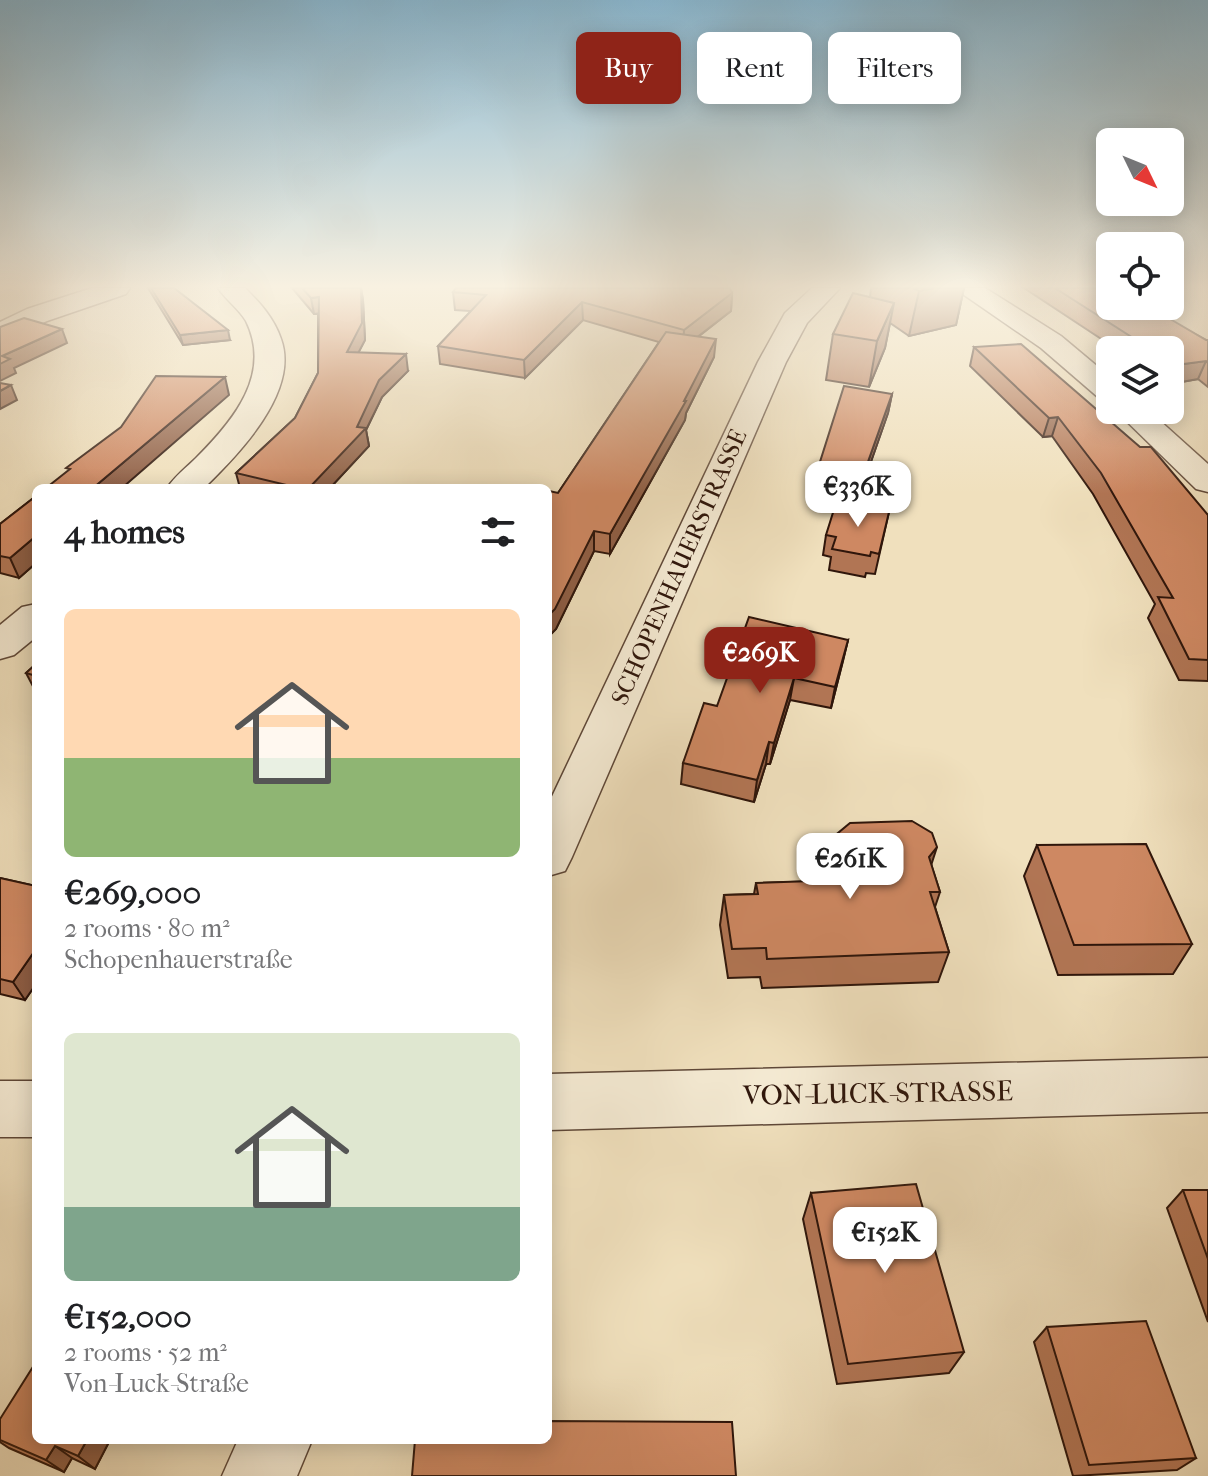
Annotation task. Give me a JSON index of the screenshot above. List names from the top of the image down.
{
  "streets": {
    "street": ["SCHOPENHAUERSTRASSE", "VON-LUCK-STRASSE"]
  },
  "north": "bottom right",
  "page": {
    "chip": ["Buy", "Rent", "Filters"],
    "price": [
      "€336K",
      "€269K",
      "€261K",
      "€152K"
    ],
    "heading": "4 homes",
    "list": [
      {
        "name": "€269,000",
        "note": "2 rooms · 80 m² · Schopenhauerstraße"
      },
      {
        "name": "€152,000",
        "note": "2 rooms · 52 m² · Von-Luck-Straße"
      }
    ]
  }
}
